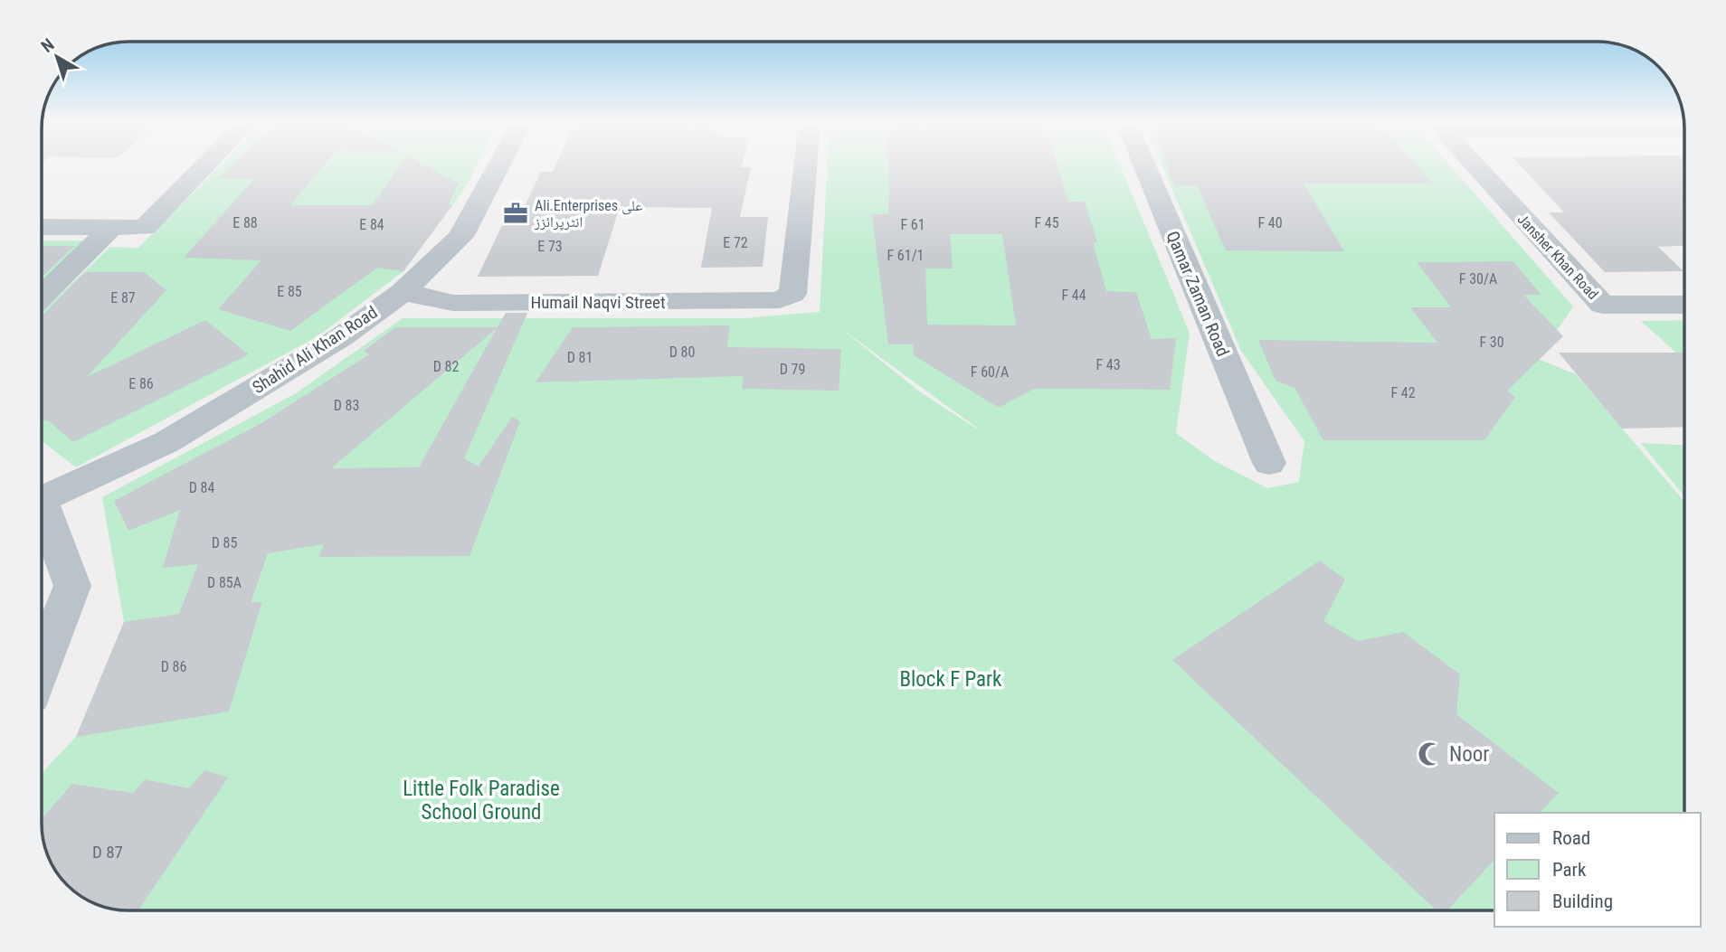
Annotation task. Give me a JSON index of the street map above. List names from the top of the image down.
{
  "streets": {
    "street": [
      "Jansher Khan Road",
      "Qamar Zaman Road",
      "Humail Naqvi Street",
      "Shahid Ali Khan Road"
    ]
  },
  "crossings": [
    ["Humail Naqvi Street", "Shahid Ali Khan Road"]
  ],
  "parks": ["Block F Park", "Little Folk Paradise School Ground"],
  "places": {
    "office": ["Ali.Enterprises.علی انٹرپرائزز"],
    "mosque": ["Noor"]
  },
  "house_numbers": [
    "E 88",
    "F 45",
    "F 40",
    "E 84",
    "F 61",
    "E 72",
    "E 73",
    "F 61/1",
    "F 30/A",
    "E 85",
    "F 44",
    "E 87",
    "F 30",
    "D 80",
    "D 81",
    "F 43",
    "D 82",
    "D 79",
    "F 60/A",
    "E 86",
    "F 42",
    "D 83",
    "D 84",
    "D 85",
    "D 85A",
    "D 86",
    "D 87"
  ],
  "legend": ["Road", "Park", "Building"],
  "north": "top left"
}
